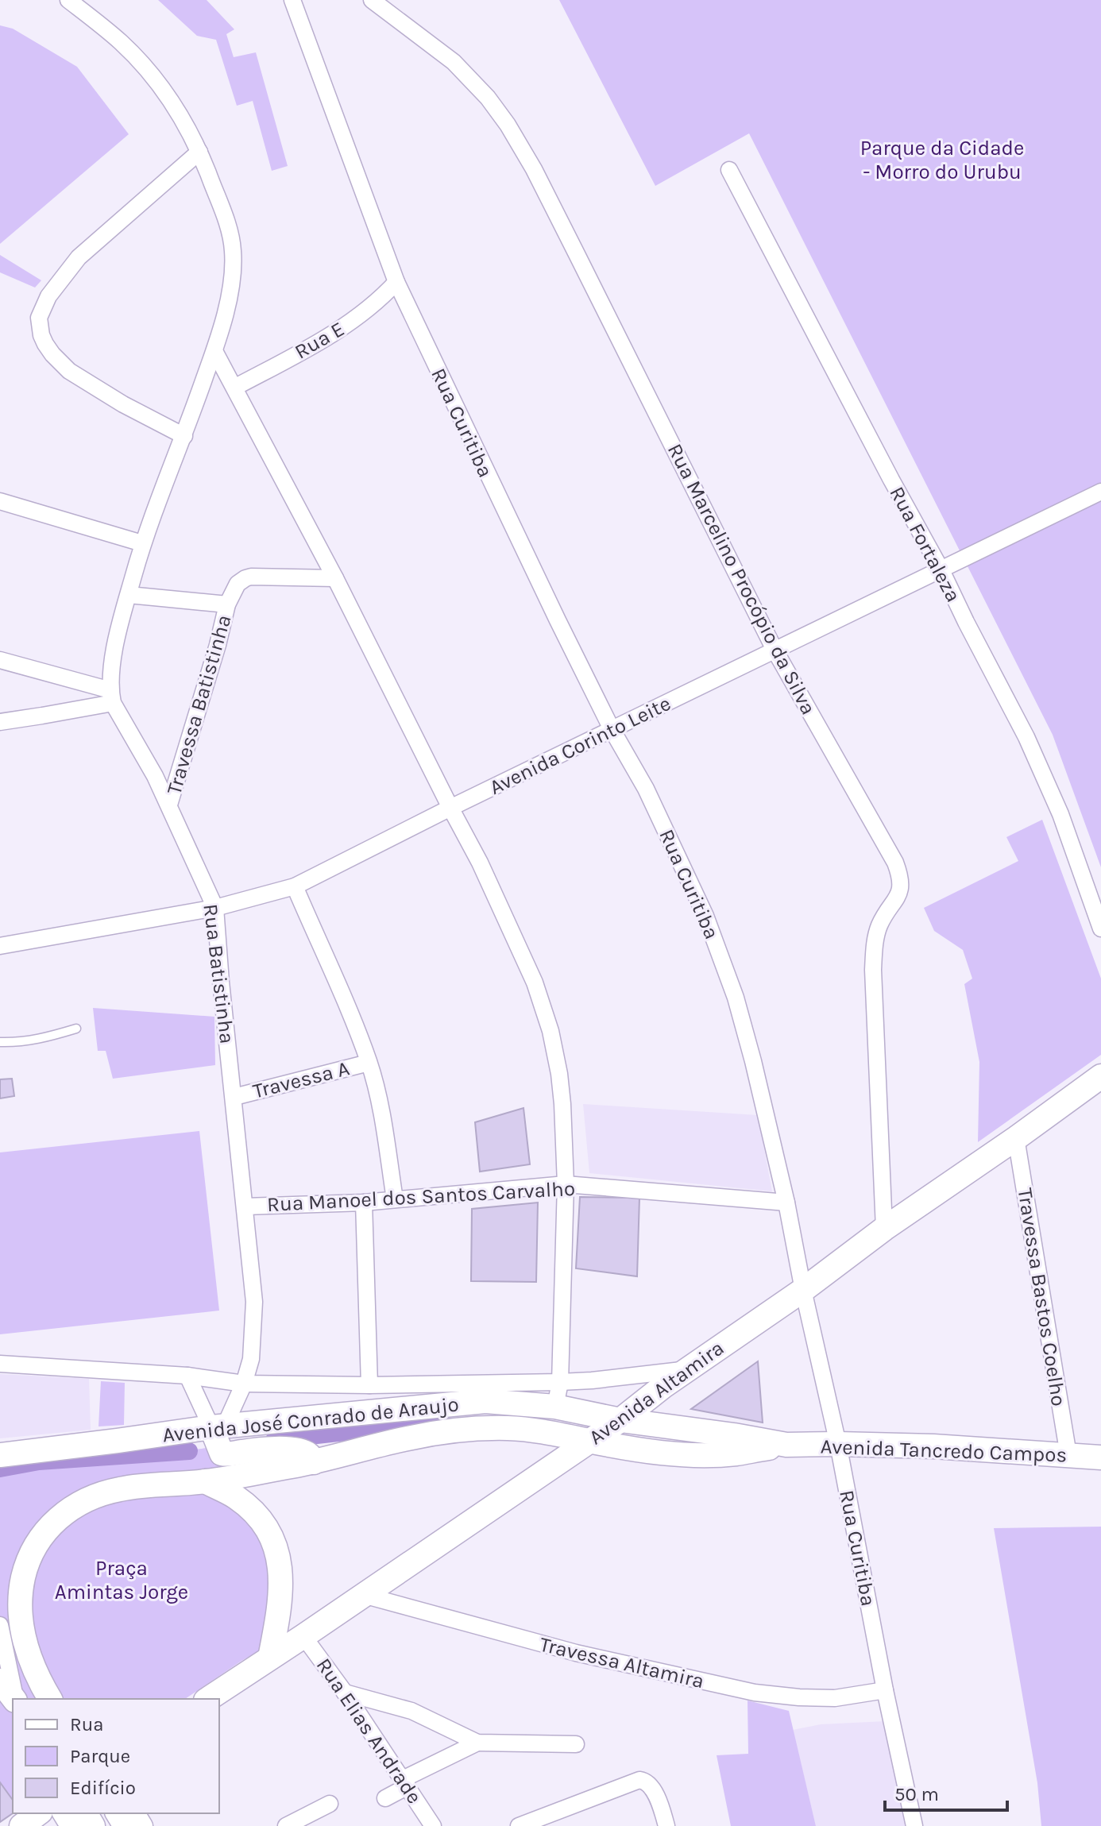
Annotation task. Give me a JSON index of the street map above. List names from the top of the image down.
{
  "streets": {
    "main road": ["Avenida Altamira", "Avenida José Conrado de Araujo", "Avenida Tancredo Campos"],
    "street": [
      "Rua E",
      "Rua Curitiba",
      "Rua Fortaleza",
      "Rua Marcelino Procópio da Silva",
      "Travessa Batistinha",
      "Avenida Corinto Leite",
      "Rua Batistinha",
      "Travessa A",
      "Rua Manoel dos Santos Carvalho",
      "Travessa Bastos Coelho",
      "Travessa Altamira",
      "Rua Elias Andrade"
    ]
  },
  "crossings": [
    ["Rua E", "Rua Curitiba"],
    ["Rua Curitiba", "Avenida Corinto Leite"],
    ["Rua Curitiba", "Rua Manoel dos Santos Carvalho"],
    ["Rua Curitiba", "Avenida Altamira"],
    ["Rua Curitiba", "Avenida Tancredo Campos"],
    ["Rua Curitiba", "Travessa Altamira"],
    ["Rua Fortaleza", "Avenida Corinto Leite"],
    ["Rua Marcelino Procópio da Silva", "Avenida Corinto Leite"],
    ["Rua Marcelino Procópio da Silva", "Avenida Altamira"],
    ["Travessa Batistinha", "Rua Batistinha"],
    ["Avenida Corinto Leite", "Rua Batistinha"],
    ["Rua Batistinha", "Travessa A"],
    ["Rua Batistinha", "Rua Manoel dos Santos Carvalho"],
    ["Rua Batistinha", "Avenida José Conrado de Araujo"],
    ["Travessa Bastos Coelho", "Avenida Altamira"],
    ["Travessa Bastos Coelho", "Avenida Tancredo Campos"],
    ["Avenida Altamira", "Avenida José Conrado de Araujo"],
    ["Avenida Altamira", "Avenida Tancredo Campos"],
    ["Avenida Altamira", "Travessa Altamira"],
    ["Avenida Altamira", "Rua Elias Andrade"],
    ["Avenida José Conrado de Araujo", "Avenida Tancredo Campos"]
  ],
  "parks": ["Parque da Cidade - Morro do Urubu", "Praça Amintas Jorge"],
  "legend": ["Rua", "Parque", "Edifício"],
  "scale_bar": "50 m"
}
